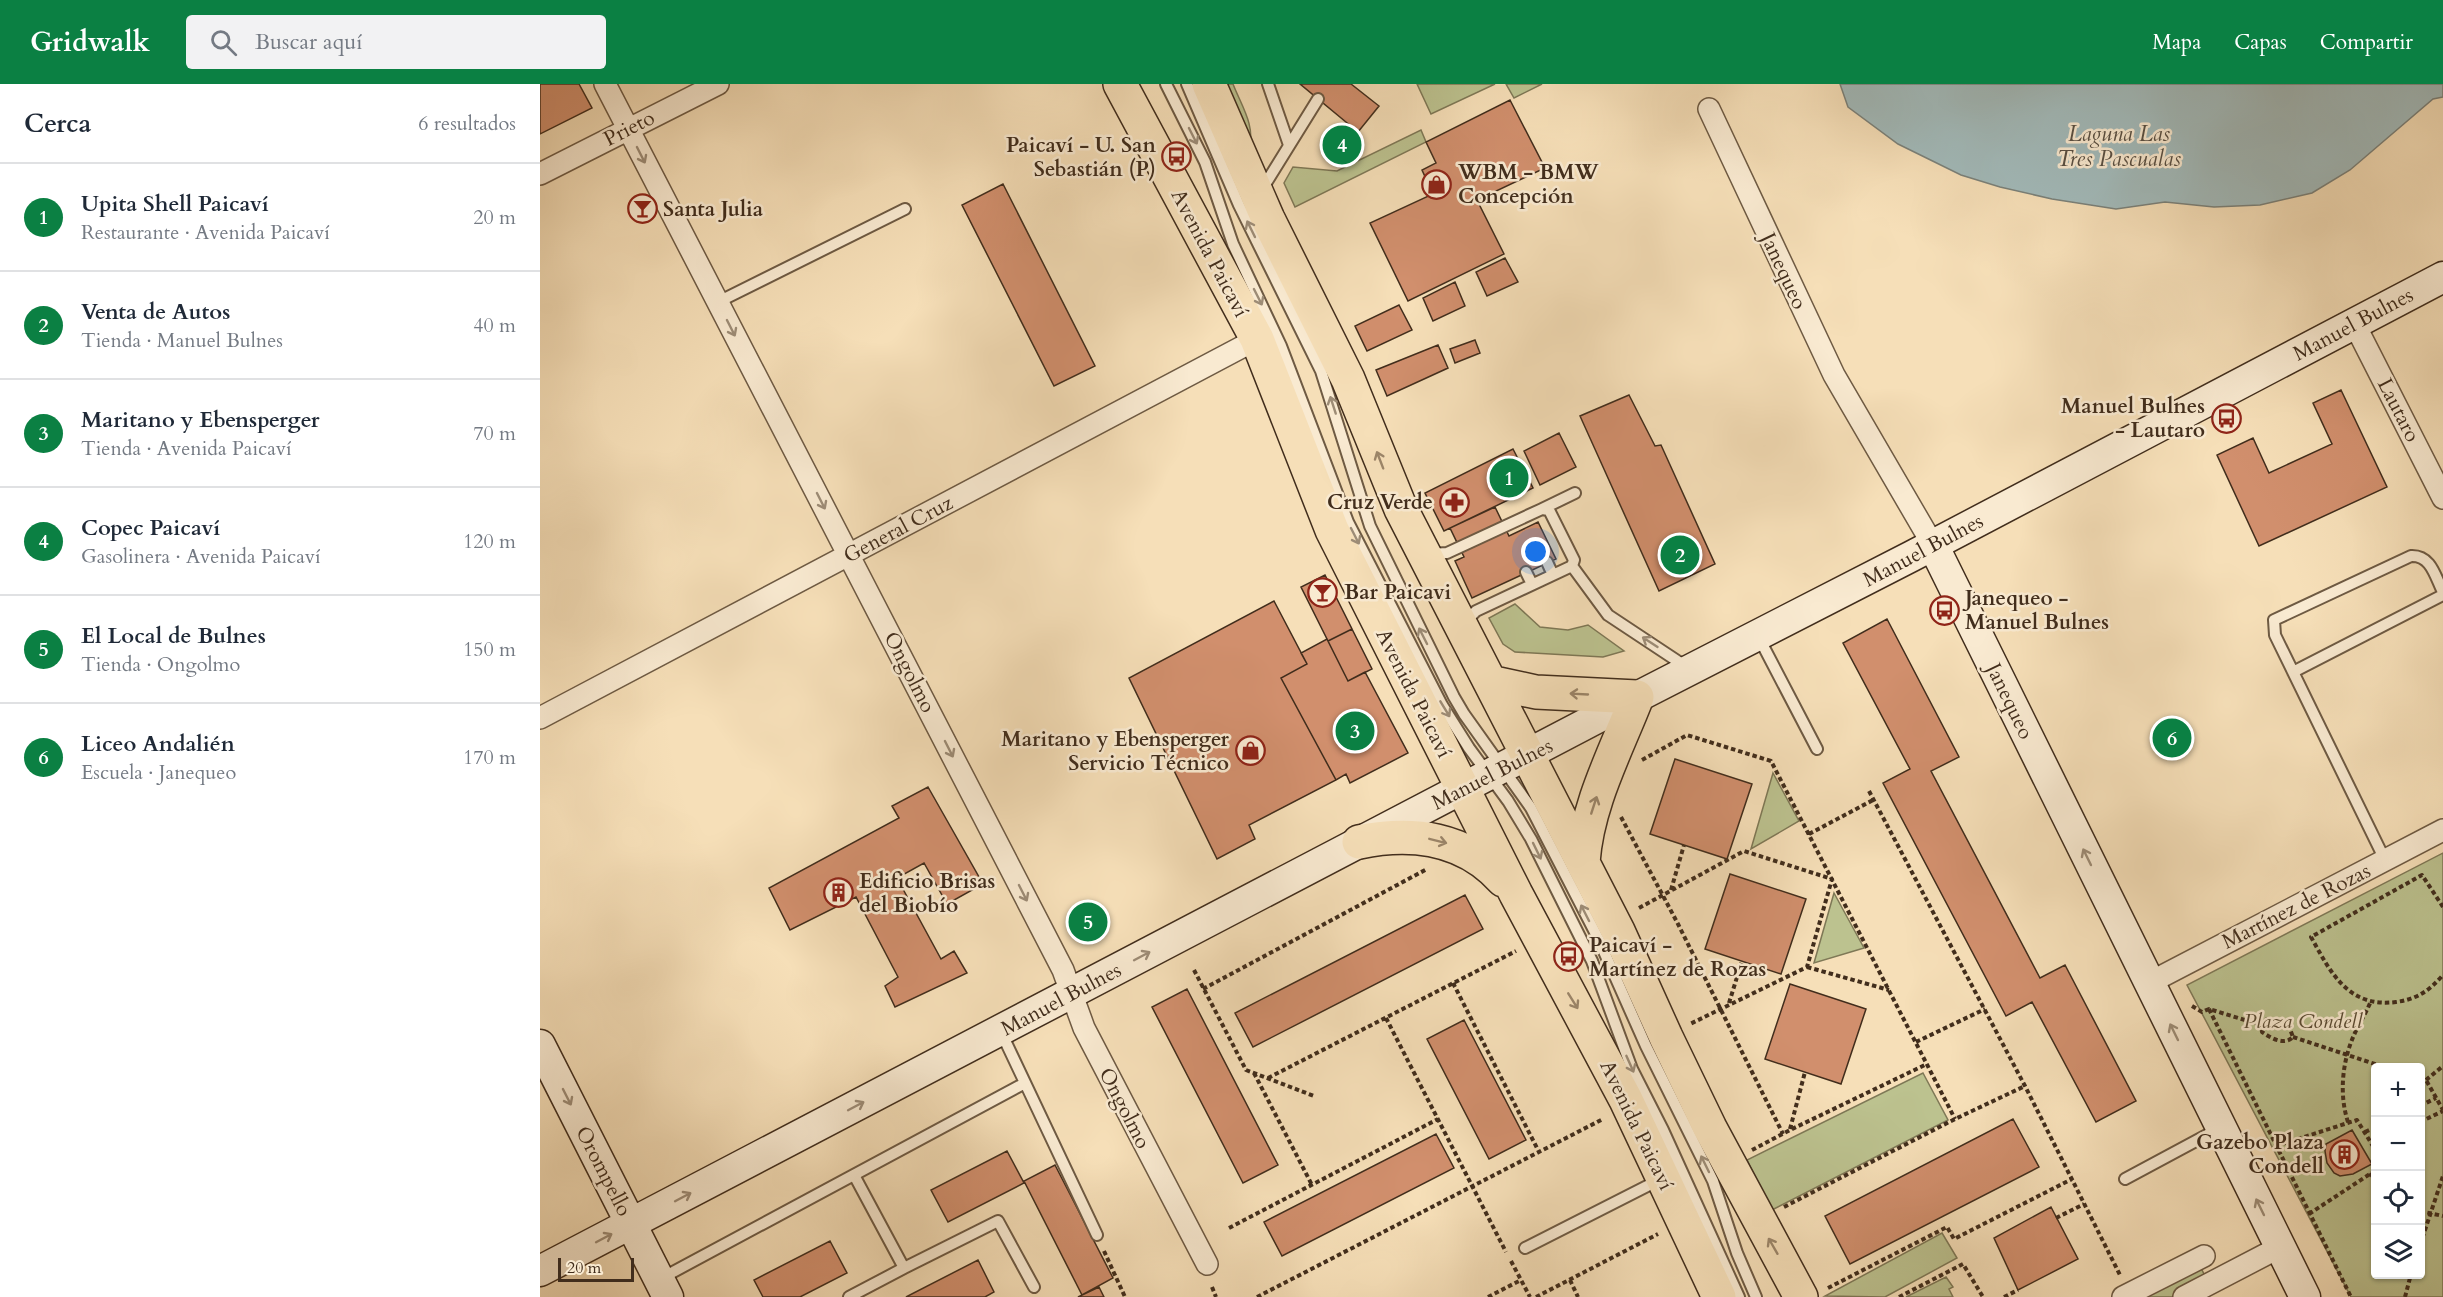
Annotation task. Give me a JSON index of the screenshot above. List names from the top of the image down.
{
  "streets": {
    "main road": [
      "Avenida Paicaví",
      "Janequeo",
      "Manuel Bulnes",
      "Orompello"
    ],
    "street": [
      "Prieto",
      "Lautaro",
      "General Cruz",
      "Ongolmo",
      "Martínez de Rozas"
    ]
  },
  "crossings": [
    ["Prieto", "Ongolmo"],
    ["Avenida Paicaví", "Manuel Bulnes"],
    ["Avenida Paicaví", "General Cruz"],
    ["Janequeo", "Manuel Bulnes"],
    ["Janequeo", "Martínez de Rozas"],
    ["Manuel Bulnes", "Lautaro"],
    ["Manuel Bulnes", "Ongolmo"],
    ["Manuel Bulnes", "Orompello"],
    ["General Cruz", "Ongolmo"]
  ],
  "one_way": [
    "Janequeo",
    "Manuel Bulnes",
    "Ongolmo",
    "Orompello"
  ],
  "water": ["Laguna Las Tres Pascualas"],
  "parks": ["Plaza Condell"],
  "places": {
    "bus stop": [
      "Paicaví - U. San Sebastián (P)",
      "Manuel Bulnes - Lautaro",
      "Janequeo - Manuel Bulnes",
      "Paicaví - Martínez de Rozas"
    ],
    "shop": ["WBM - BMW Concepción", "Maritano y Ebensperger Servicio Técnico"],
    "bar": ["Santa Julia", "Bar Paicavi"],
    "pharmacy": ["Cruz Verde"],
    "building": ["Edificio Brisas del Biobío", "Gazebo Plaza Condell"]
  },
  "scale_bar": "20 m",
  "page": {
    "header": "Gridwalk",
    "search": "Buscar aquí",
    "nav": ["Mapa", "Capas", "Compartir"],
    "heading": ["Cerca", "6 resultados"],
    "pins": [
      "4",
      "1",
      "2",
      "3",
      "6",
      "5"
    ],
    "list": [
      {
        "mark": "1",
        "name": "Upita Shell Paicaví",
        "note": "Restaurante · Avenida Paicaví",
        "value": "20 m"
      },
      {
        "mark": "2",
        "name": "Venta de Autos",
        "note": "Tienda · Manuel Bulnes",
        "value": "40 m"
      },
      {
        "mark": "3",
        "name": "Maritano y Ebensperger",
        "note": "Tienda · Avenida Paicaví",
        "value": "70 m"
      },
      {
        "mark": "4",
        "name": "Copec Paicaví",
        "note": "Gasolinera · Avenida Paicaví",
        "value": "120 m"
      },
      {
        "mark": "5",
        "name": "El Local de Bulnes",
        "note": "Tienda · Ongolmo",
        "value": "150 m"
      },
      {
        "mark": "6",
        "name": "Liceo Andalién",
        "note": "Escuela · Janequeo",
        "value": "170 m"
      }
    ],
    "map_buttons": ["+", "−"],
    "scale": "20 m"
  }
}
